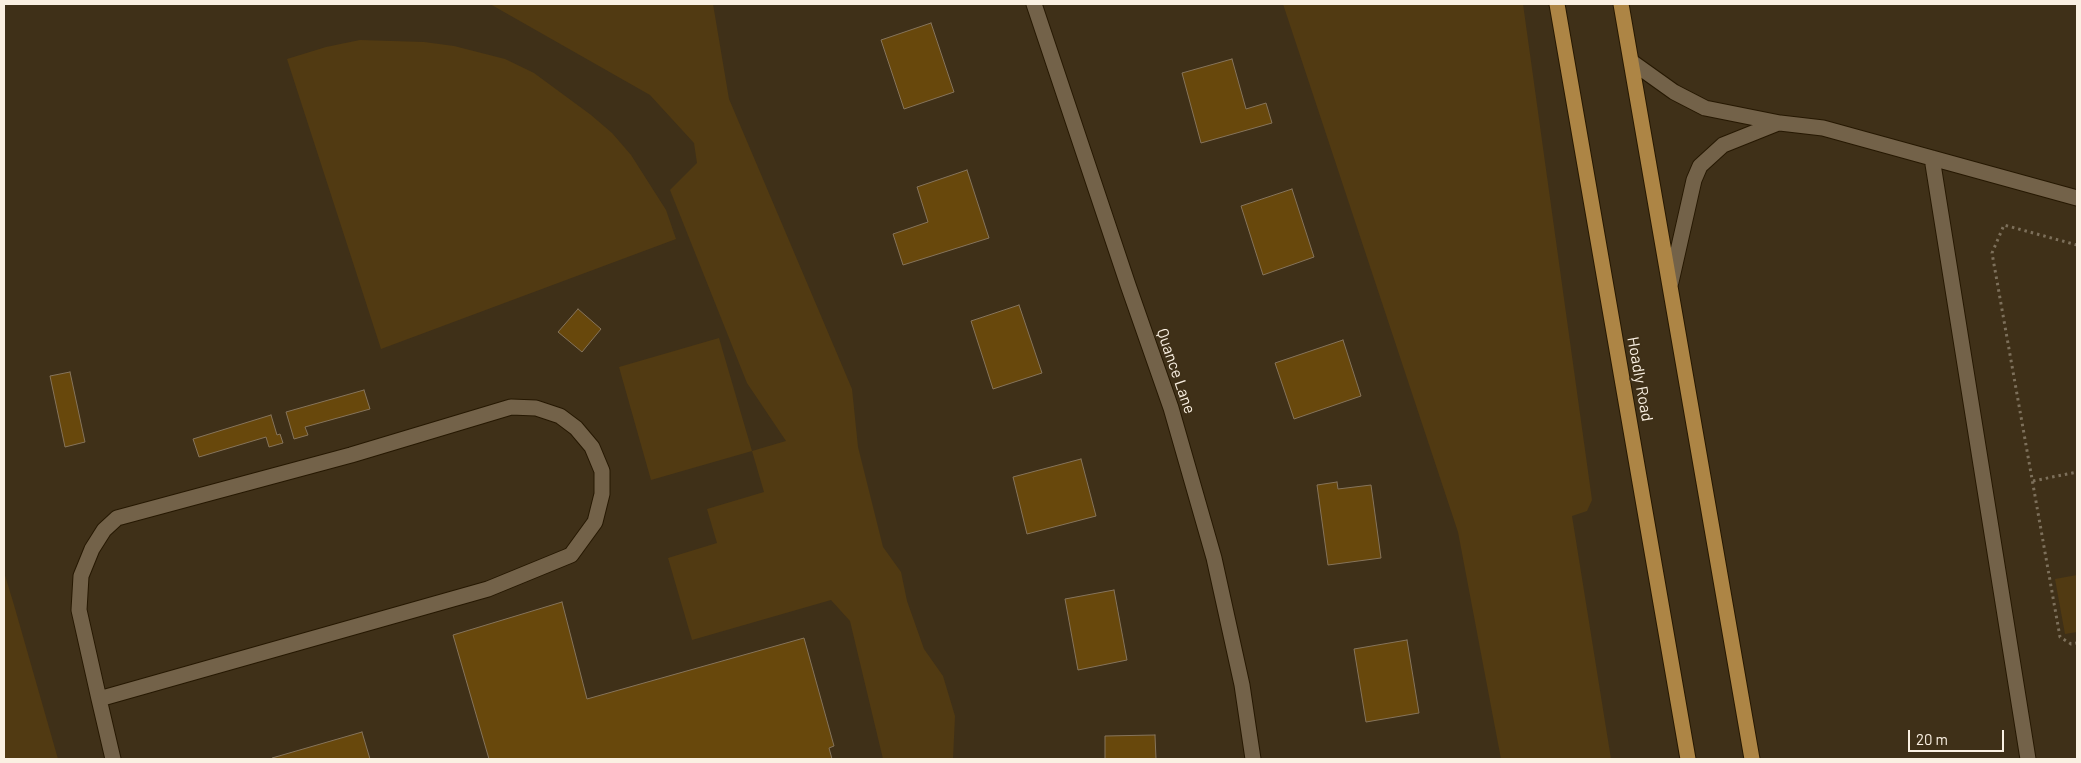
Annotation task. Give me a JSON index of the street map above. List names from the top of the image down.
{
  "streets": {
    "main road": ["Hoadly Road"],
    "street": ["Quance Lane"]
  },
  "scale_bar": "20 m"
}
